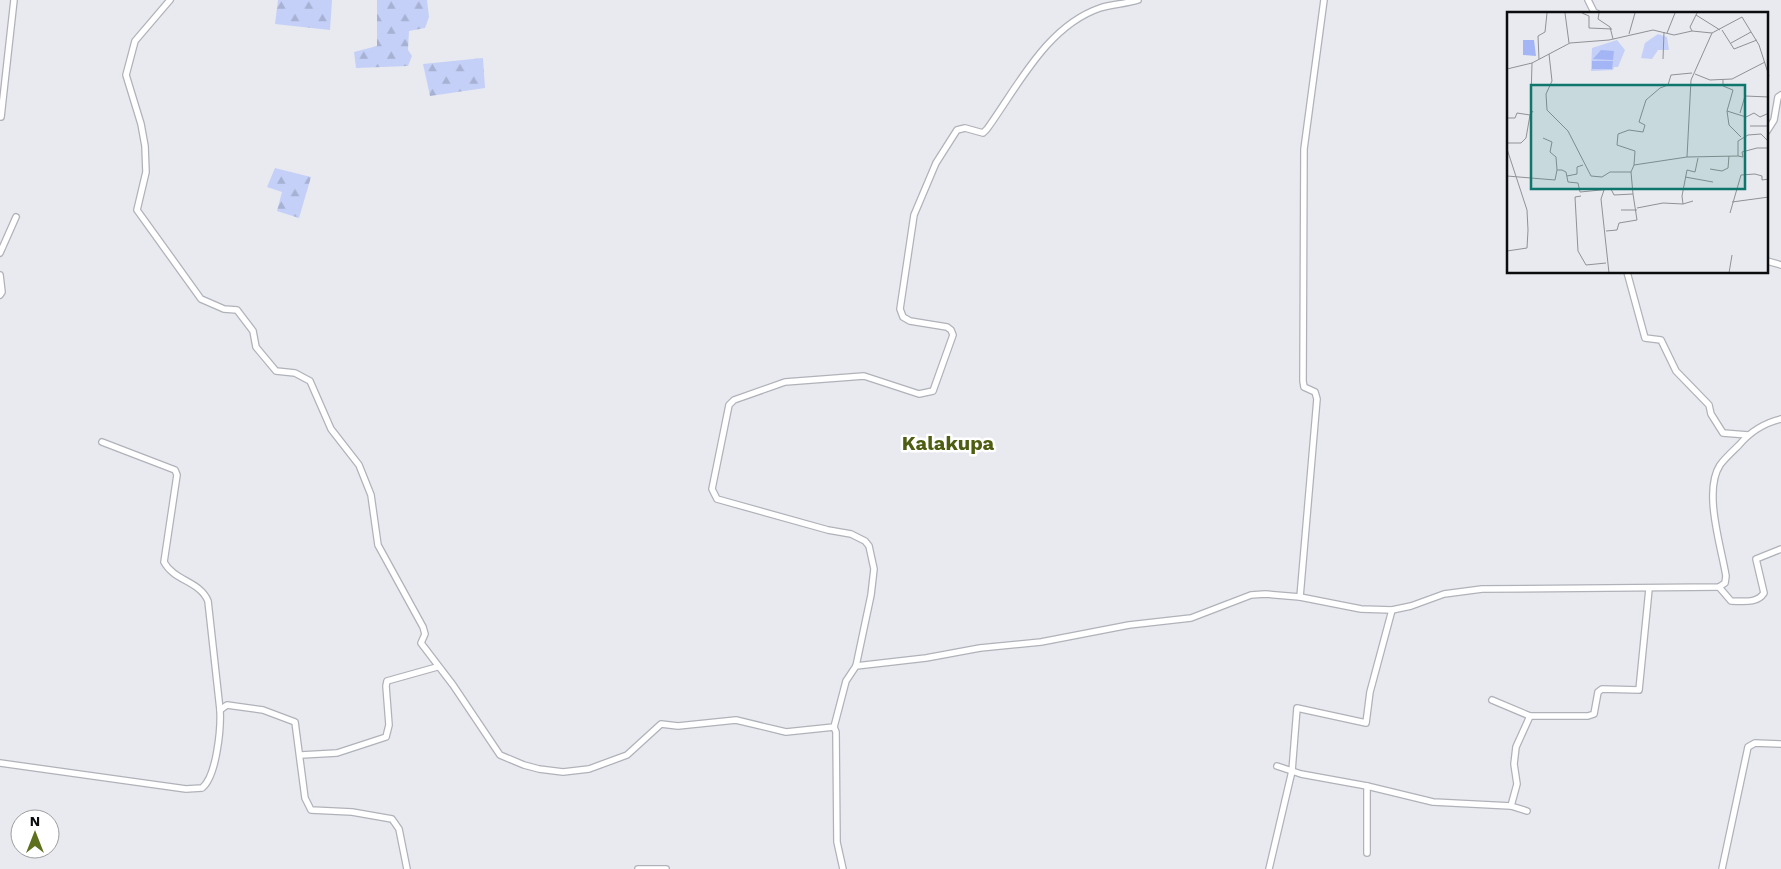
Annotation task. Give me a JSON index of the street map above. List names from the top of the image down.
{
  "districts": ["Kalakupa"],
  "north": "top"
}
